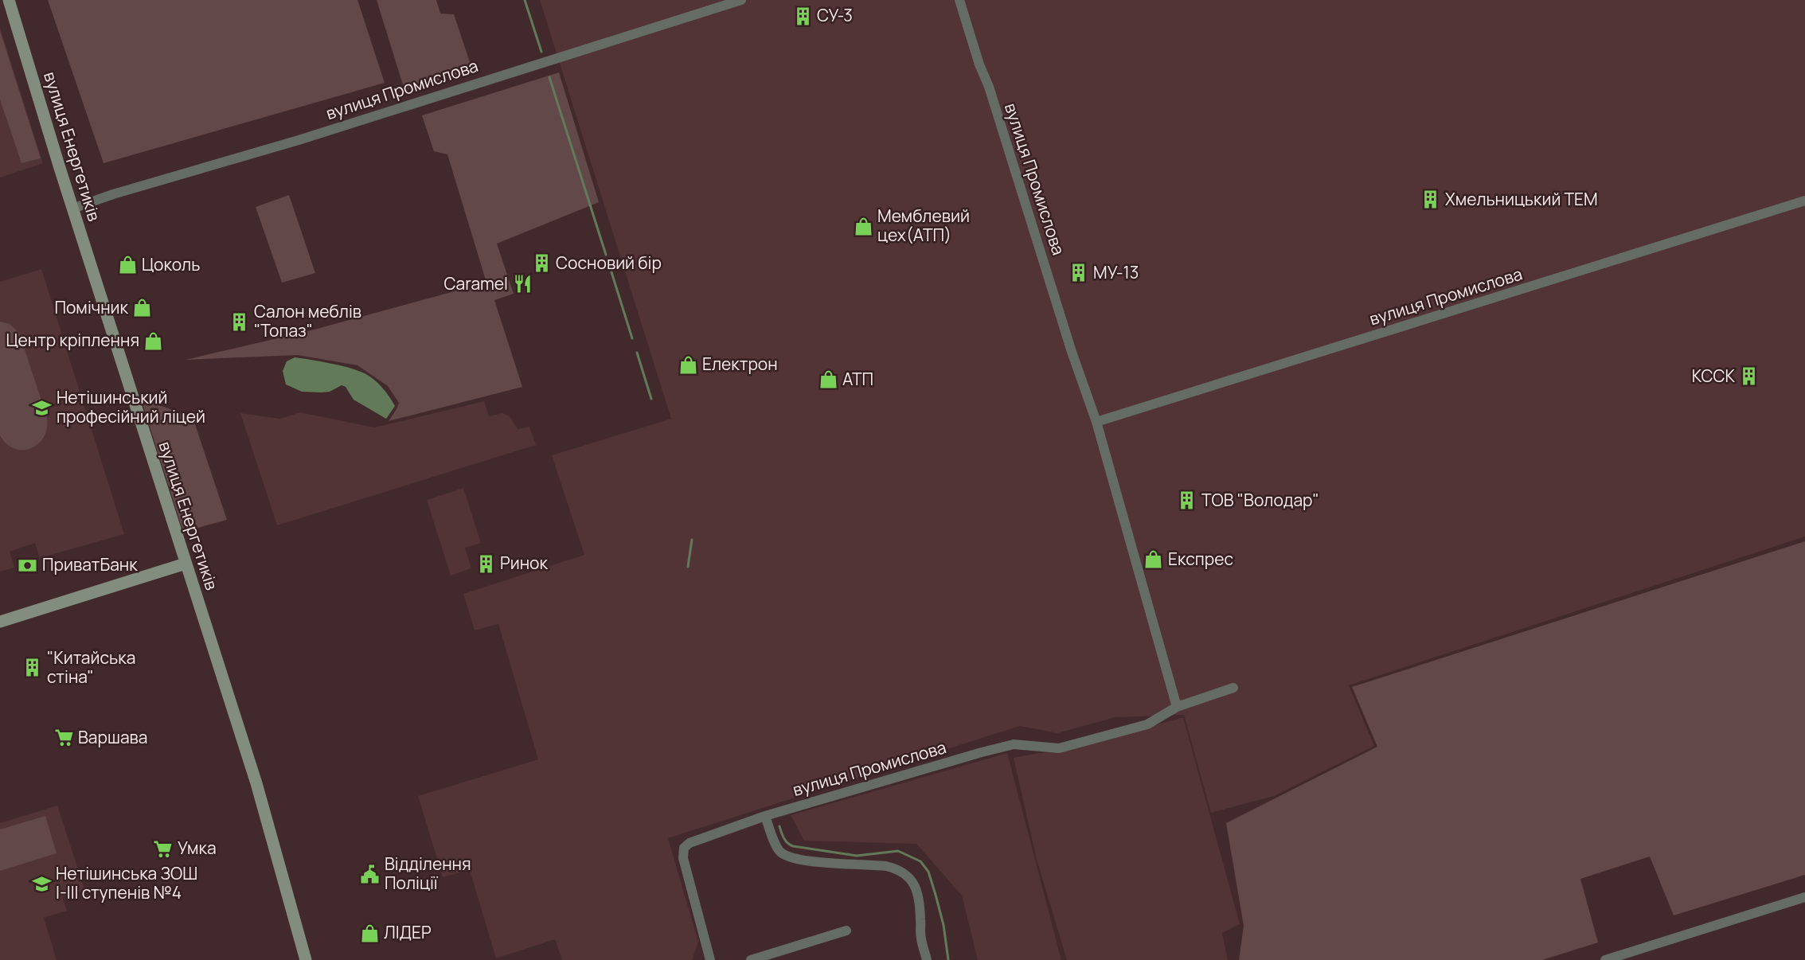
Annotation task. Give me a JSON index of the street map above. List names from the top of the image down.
{
  "streets": {
    "main road": ["вулиця Енергетиків"],
    "street": ["вулиця Промислова"]
  },
  "crossings": [
    ["вулиця Промислова", "вулиця Енергетиків"]
  ],
  "places": {
    "building": [
      "СУ-3",
      "Хмельницький ТЕМ",
      "Сосновий бір",
      "МУ-13",
      "Салон меблів \"Топаз\"",
      "КССК",
      "ТОВ \"Володар\"",
      "Ринок",
      "\"Китайська стіна\""
    ],
    "shop": [
      "Мемблевий цех(АТП)",
      "Цоколь",
      "Помічник",
      "Центр кріплення",
      "Електрон",
      "АТП",
      "Експрес",
      "ЛІДЕР"
    ],
    "restaurant": ["Caramel"],
    "school or university": ["Нетішинський професійний ліцей", "Нетішинська ЗОШ І-ІІІ ступенів №4"],
    "bank": ["ПриватБанк"],
    "supermarket": ["Варшава", "Умка"],
    "public building": ["Відділення Поліції"]
  }
}
